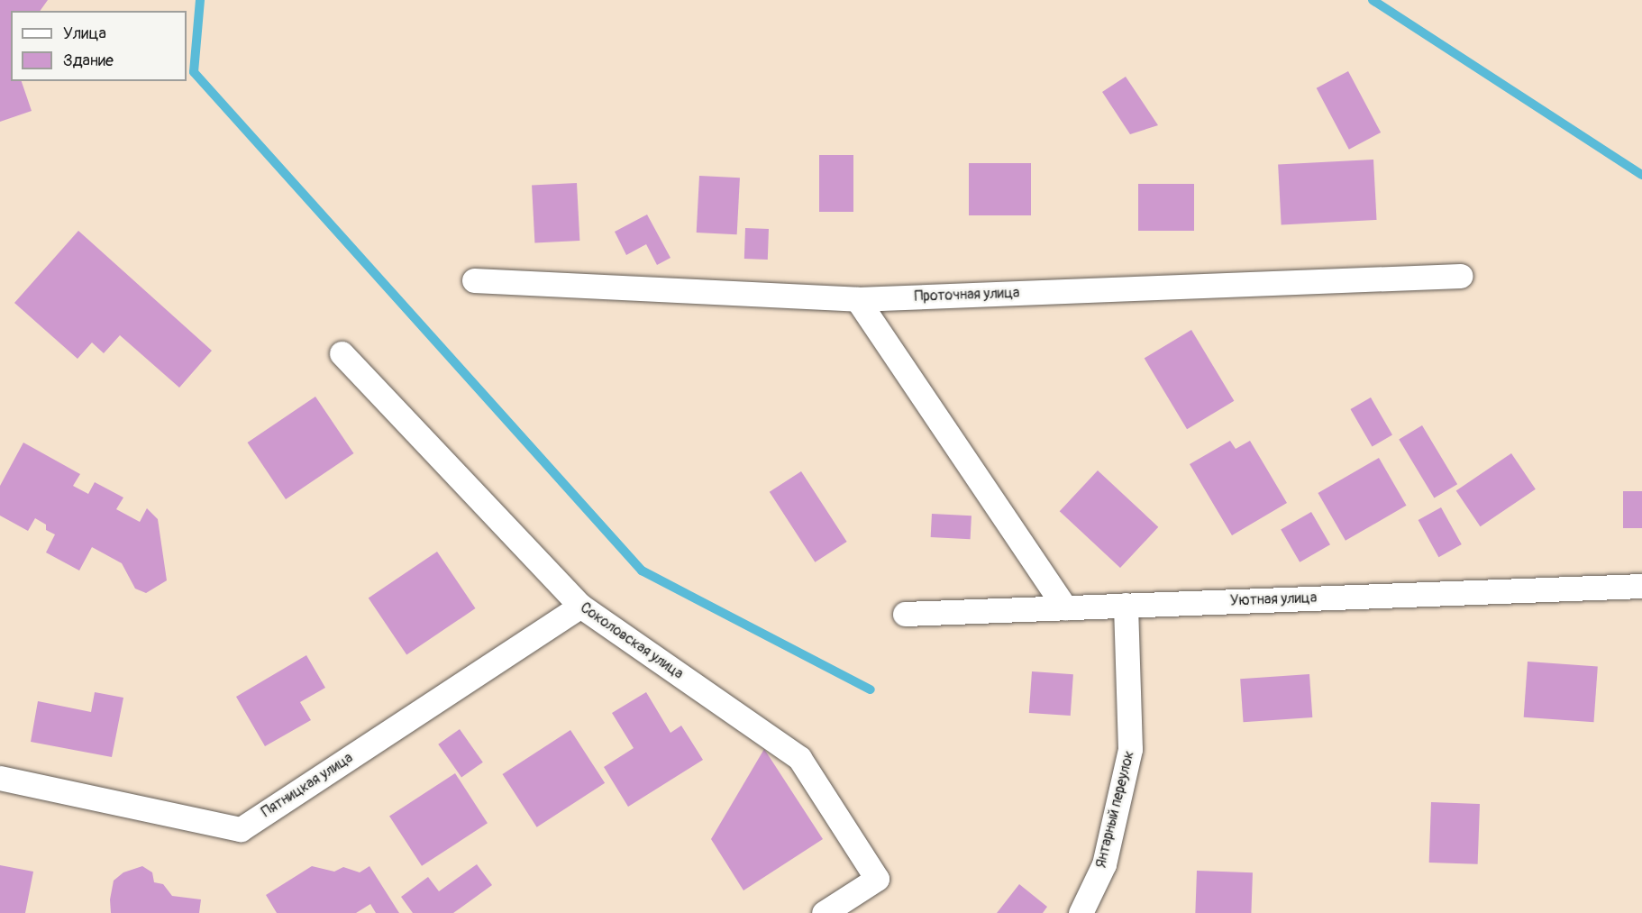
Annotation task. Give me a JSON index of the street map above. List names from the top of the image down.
{
  "streets": {
    "street": [
      "Проточная улица",
      "Уютная улица",
      "Соколовская улица",
      "Пятницкая улица",
      "Янтарный переулок"
    ]
  },
  "crossings": [
    ["Уютная улица", "Янтарный переулок"],
    ["Соколовская улица", "Пятницкая улица"]
  ],
  "legend": ["Улица", "Здание"]
}
